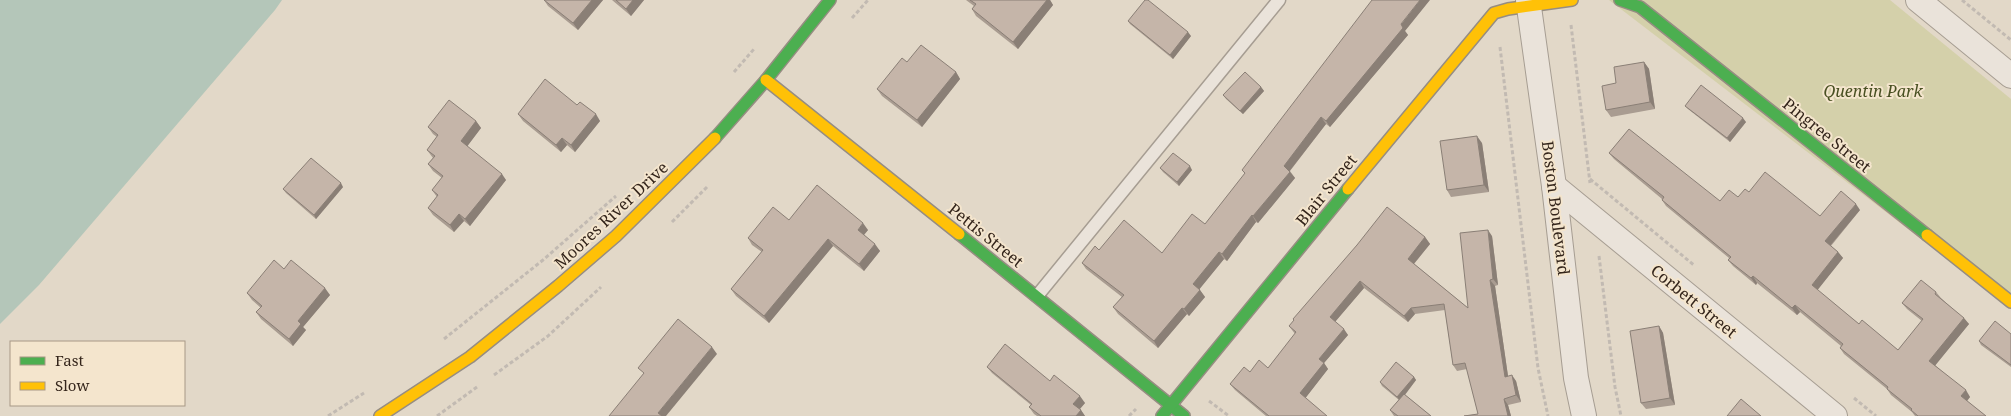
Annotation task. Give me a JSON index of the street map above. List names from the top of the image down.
{
  "streets": {
    "street": [
      "Pingree Street",
      "Blair Street",
      "Boston Boulevard",
      "Moores River Drive",
      "Pettis Street",
      "Corbett Street"
    ]
  },
  "crossings": [
    ["Blair Street", "Pettis Street"],
    ["Boston Boulevard", "Corbett Street"],
    ["Moores River Drive", "Pettis Street"]
  ],
  "parks": ["Quentin Park"],
  "legend": ["Fast", "Slow"]
}
